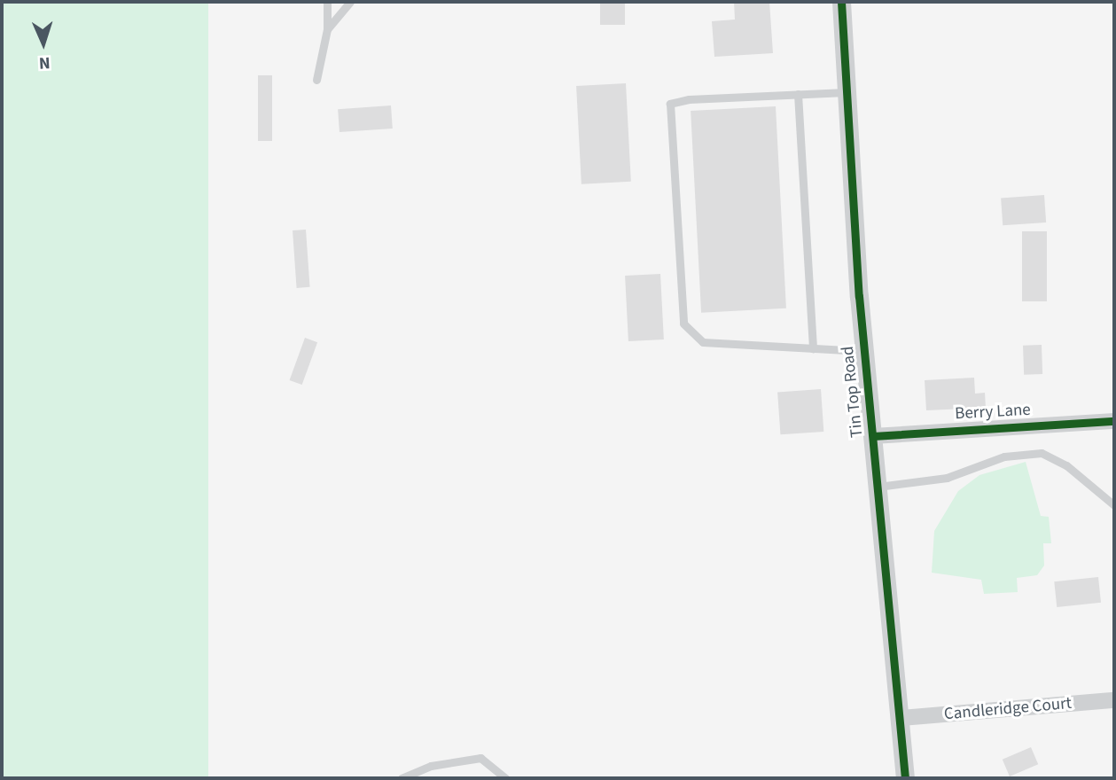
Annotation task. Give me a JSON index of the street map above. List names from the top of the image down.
{
  "streets": {
    "street": ["Tin Top Road", "Berry Lane", "Candleridge Court"]
  },
  "crossings": [
    ["Tin Top Road", "Berry Lane"],
    ["Tin Top Road", "Candleridge Court"]
  ],
  "north": "bottom"
}
